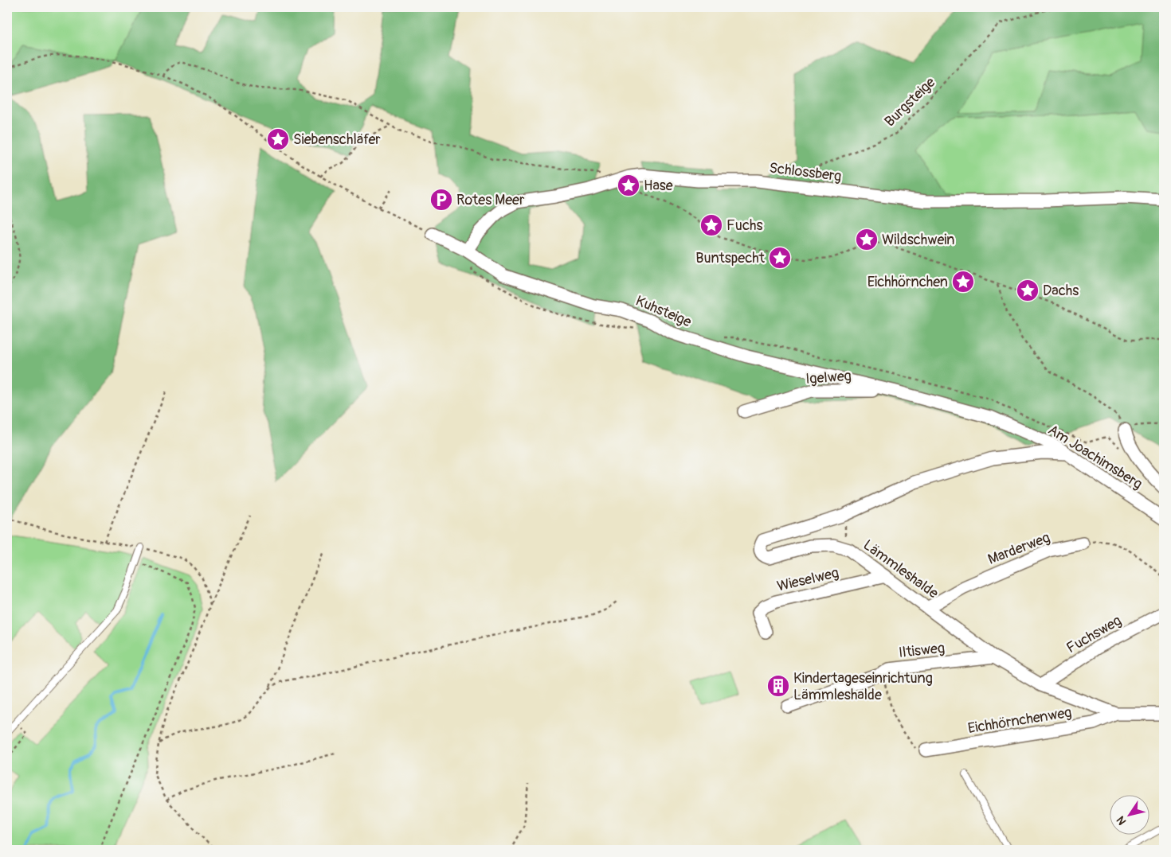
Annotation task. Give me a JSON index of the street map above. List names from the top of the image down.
{
  "streets": {
    "street": [
      "Schlossberg",
      "Kuhsteige",
      "Igelweg",
      "Am Joachimsberg",
      "Marderweg",
      "Lämmleshalde",
      "Wieselweg",
      "Fuchsweg",
      "Iltisweg",
      "Eichhörnchenweg"
    ],
    "path": ["Burgsteige"]
  },
  "crossings": [
    ["Schlossberg", "Kuhsteige"],
    ["Kuhsteige", "Igelweg"],
    ["Kuhsteige", "Am Joachimsberg"],
    ["Igelweg", "Am Joachimsberg"],
    ["Am Joachimsberg", "Lämmleshalde"],
    ["Marderweg", "Lämmleshalde"],
    ["Lämmleshalde", "Wieselweg"],
    ["Lämmleshalde", "Fuchsweg"],
    ["Lämmleshalde", "Iltisweg"],
    ["Lämmleshalde", "Eichhörnchenweg"]
  ],
  "places": {
    "place": [
      "Siebenschläfer",
      "Hase",
      "Fuchs",
      "Wildschwein",
      "Buntspecht",
      "Eichhörnchen",
      "Dachs"
    ],
    "parking": ["Rotes Meer"],
    "building": ["Kindertageseinrichtung Lämmleshalde"]
  },
  "north": "bottom left"
}
